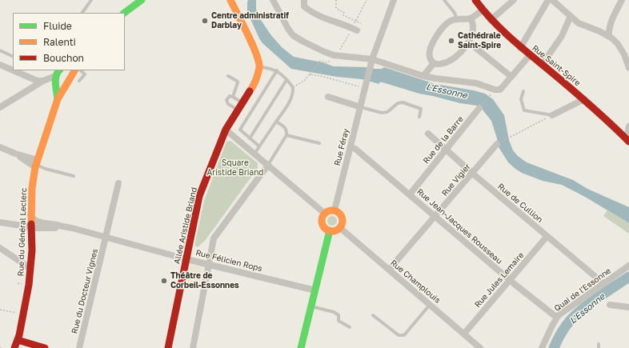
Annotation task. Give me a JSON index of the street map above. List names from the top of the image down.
{
  "streets": {
    "street": [
      "Rue Saint-Spire",
      "Rue de la Barre",
      "Rue Féray",
      "Rue Vigier",
      "Rue de Cullion",
      "Allée Aristide Briand",
      "Rue Jean-Jacques Rousseau",
      "Rue du Général Leclerc",
      "Rue Félicien Rops",
      "Rue Jules Lemaire",
      "Rue Champlouis",
      "Quai de l'Essonne",
      "Rue du Docteur Vignes"
    ]
  },
  "crossings": [
    ["Rue de la Barre", "Rue de Cullion"],
    ["Rue de la Barre", "Rue Jean-Jacques Rousseau"],
    ["Rue Féray", "Rue Jean-Jacques Rousseau"],
    ["Rue Féray", "Rue Champlouis"],
    ["Rue Vigier", "Rue de Cullion"],
    ["Rue Vigier", "Rue Jean-Jacques Rousseau"],
    ["Rue Vigier", "Rue Champlouis"],
    ["Rue de Cullion", "Rue Jules Lemaire"],
    ["Rue de Cullion", "Quai de l'Essonne"],
    ["Allée Aristide Briand", "Rue Félicien Rops"],
    ["Rue Jean-Jacques Rousseau", "Rue Jules Lemaire"],
    ["Rue Jean-Jacques Rousseau", "Quai de l'Essonne"],
    ["Rue du Général Leclerc", "Rue Félicien Rops"],
    ["Rue Félicien Rops", "Rue du Docteur Vignes"],
    ["Rue Jules Lemaire", "Rue Champlouis"]
  ],
  "water": ["L'Essonne"],
  "parks": ["Square Aristide Briand"],
  "places": ["Centre administratif Darblay", "Cathédrale Saint-Spire", "Théâtre de Corbeil-Essonnes"],
  "legend": ["Fluide", "Ralenti", "Bouchon"]
}
